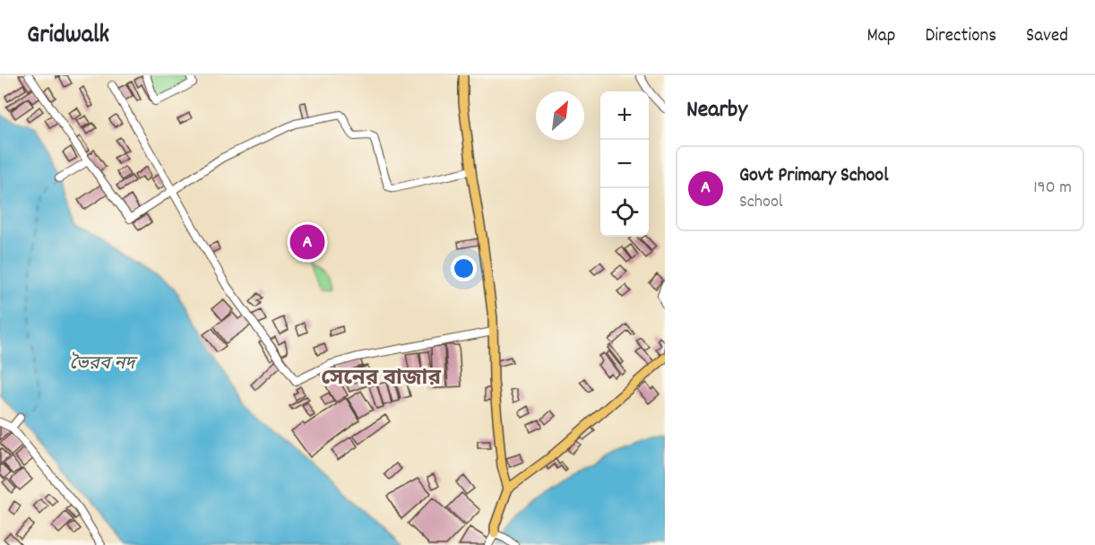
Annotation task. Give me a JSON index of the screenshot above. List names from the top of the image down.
{
  "districts": ["সেনের বাজার"],
  "water": ["ভৈরব নদ"],
  "north": "top right",
  "page": {
    "header": "Gridwalk",
    "nav": ["Map", "Directions", "Saved"],
    "heading": "Nearby",
    "map_buttons": ["+", "−"],
    "list": [
      {
        "mark": "A",
        "name": "Govt Primary School",
        "note": "School",
        "value": "190 m"
      }
    ],
    "pins": "A"
  }
}
